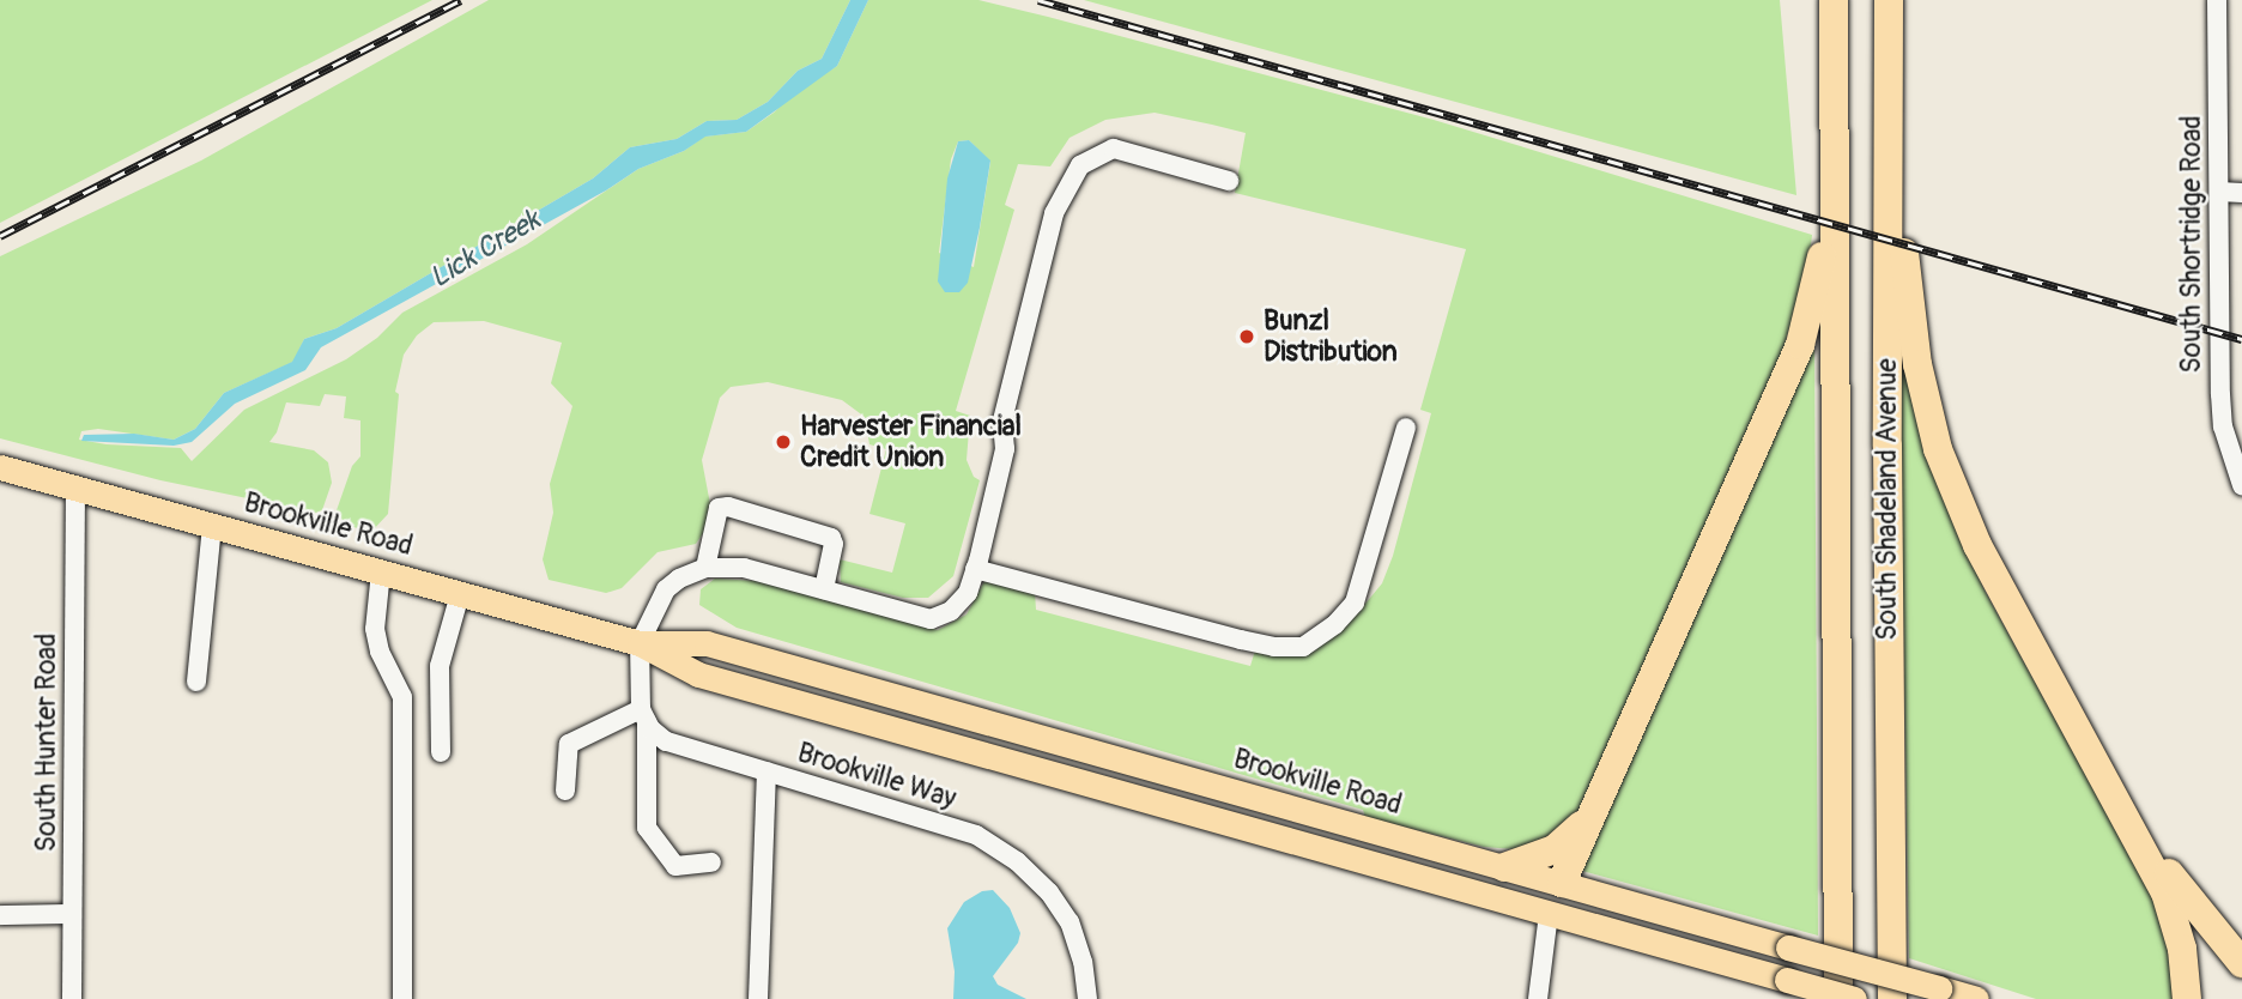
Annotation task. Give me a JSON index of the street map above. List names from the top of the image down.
{
  "streets": {
    "highway": ["South Shadeland Avenue"],
    "main road": ["Brookville Road"],
    "street": ["South Shortridge Road", "South Hunter Road", "Brookville Way"]
  },
  "crossings": [
    ["Brookville Road", "South Hunter Road"]
  ],
  "water": ["Lick Creek"],
  "places": ["Bunzl Distribution", "Harvester Financial Credit Union"]
}
